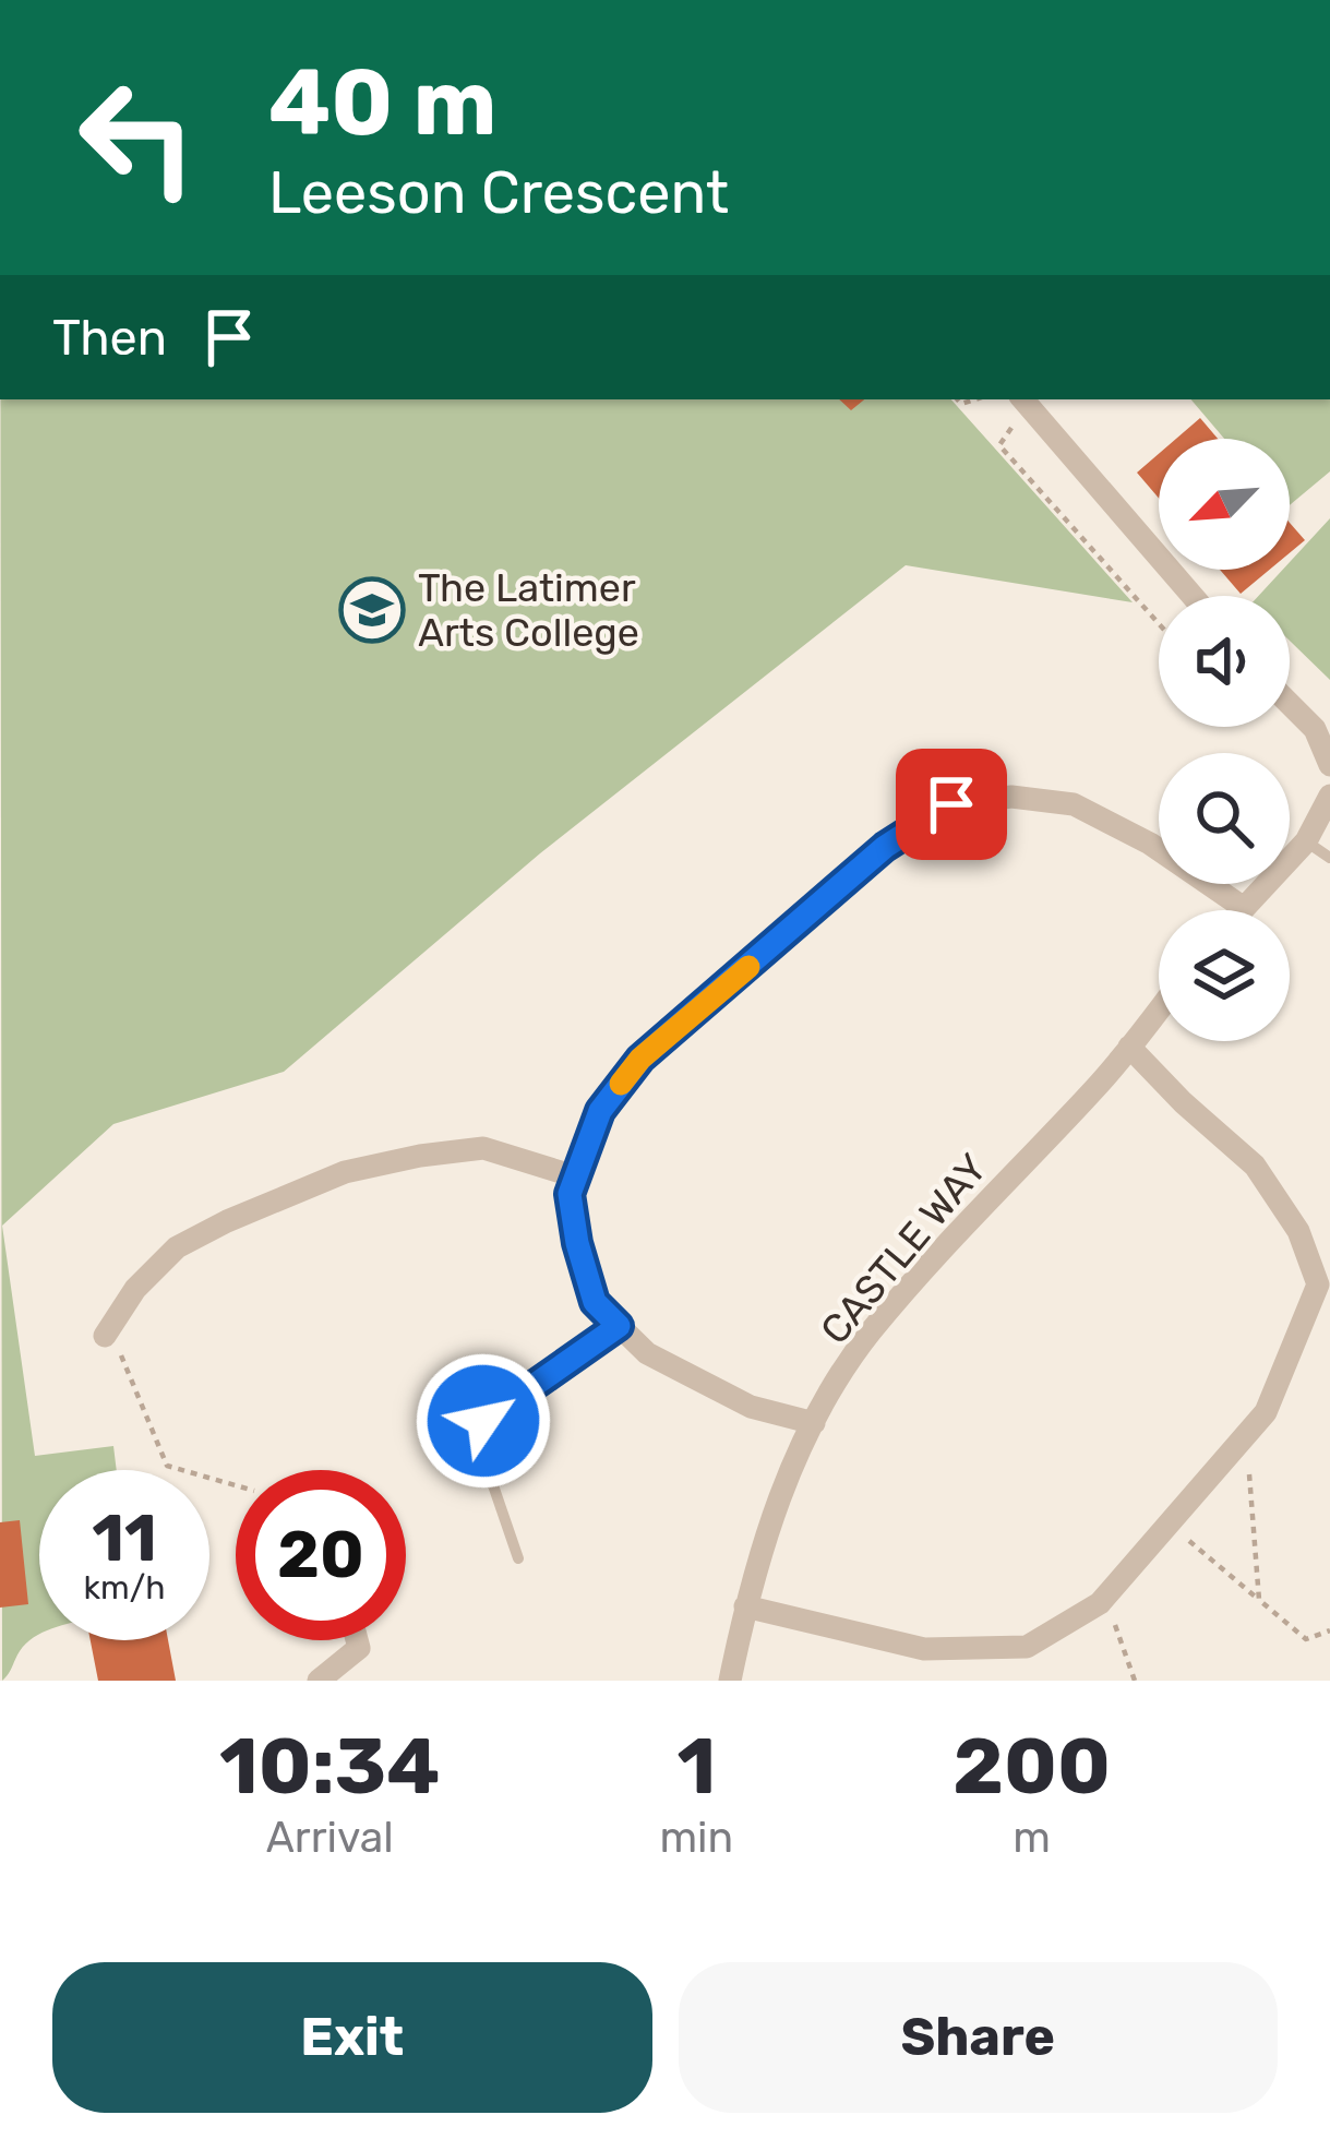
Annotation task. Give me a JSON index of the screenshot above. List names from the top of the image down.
{
  "streets": {
    "street": ["CASTLE WAY"]
  },
  "places": {
    "school or university": ["The Latimer Arts College"]
  },
  "north": "bottom left",
  "page": {
    "turn": ["40 m", "Leeson Crescent"],
    "then": "Then",
    "speed": "11 km/h",
    "limit": "20",
    "eta": [
      "10:34",
      "Arrival",
      "1",
      "min",
      "200",
      "m"
    ],
    "buttons": ["Exit", "Share"]
  }
}
